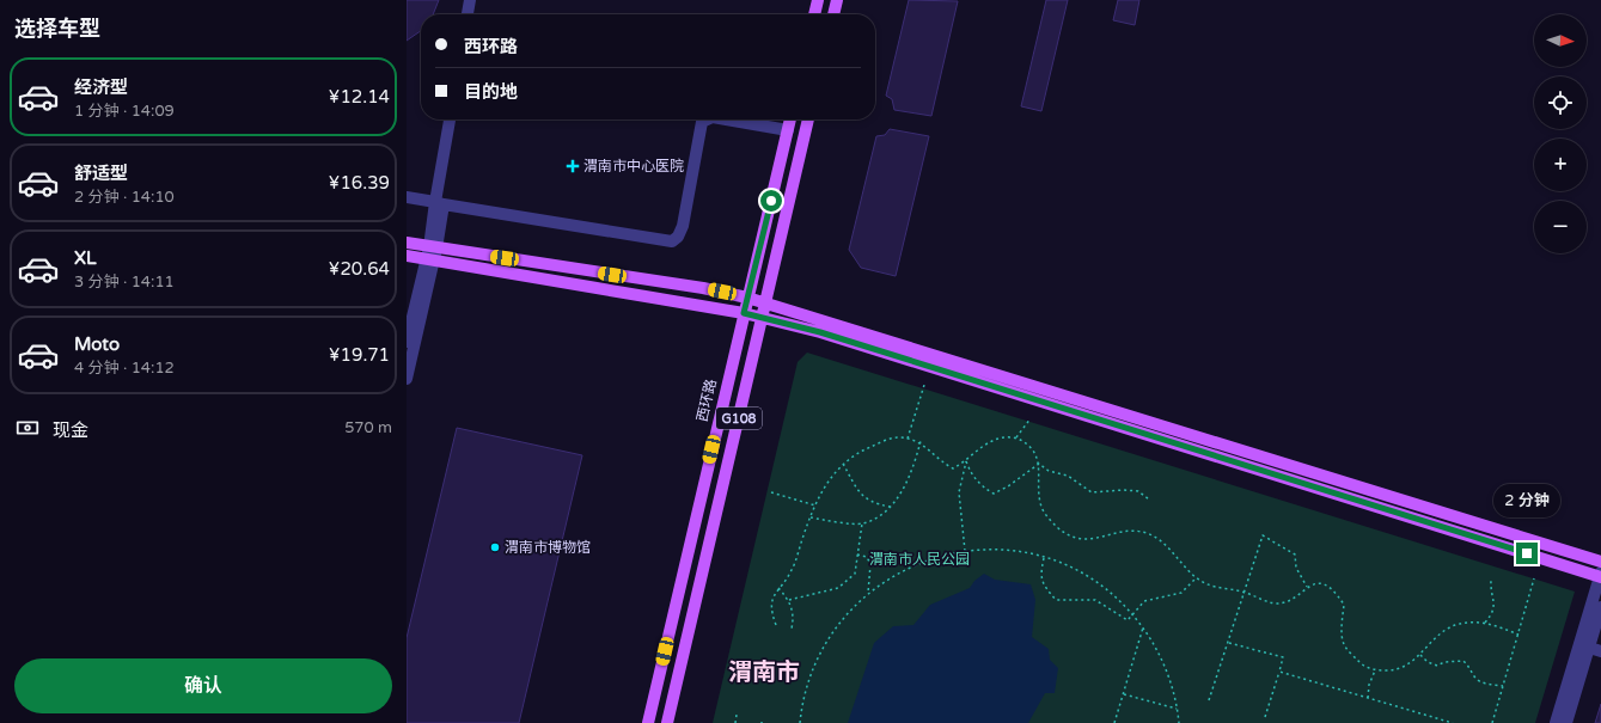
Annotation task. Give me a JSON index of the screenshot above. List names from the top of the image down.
{
  "streets": {
    "main road": ["西环路", "G108"]
  },
  "districts": ["渭南市"],
  "parks": ["渭南市人民公园"],
  "places": {
    "health": ["渭南市中心医院"],
    "other": ["渭南市博物馆"]
  },
  "north": "right",
  "page": {
    "heading": "选择车型",
    "map_buttons": ["+", "−"],
    "banner": ["西环路", "目的地"],
    "list": [
      {
        "name": "经济型",
        "note": "1 分钟 · 14:09",
        "value": "¥12.14"
      },
      {
        "name": "舒适型",
        "note": "2 分钟 · 14:10",
        "value": "¥16.39"
      },
      {
        "name": "XL",
        "note": "3 分钟 · 14:11",
        "value": "¥20.64"
      },
      {
        "name": "Moto",
        "note": "4 分钟 · 14:12",
        "value": "¥19.71"
      }
    ],
    "pay": ["现金", "570 m"],
    "bubble": "2 分钟",
    "buttons": "确认"
  }
}
